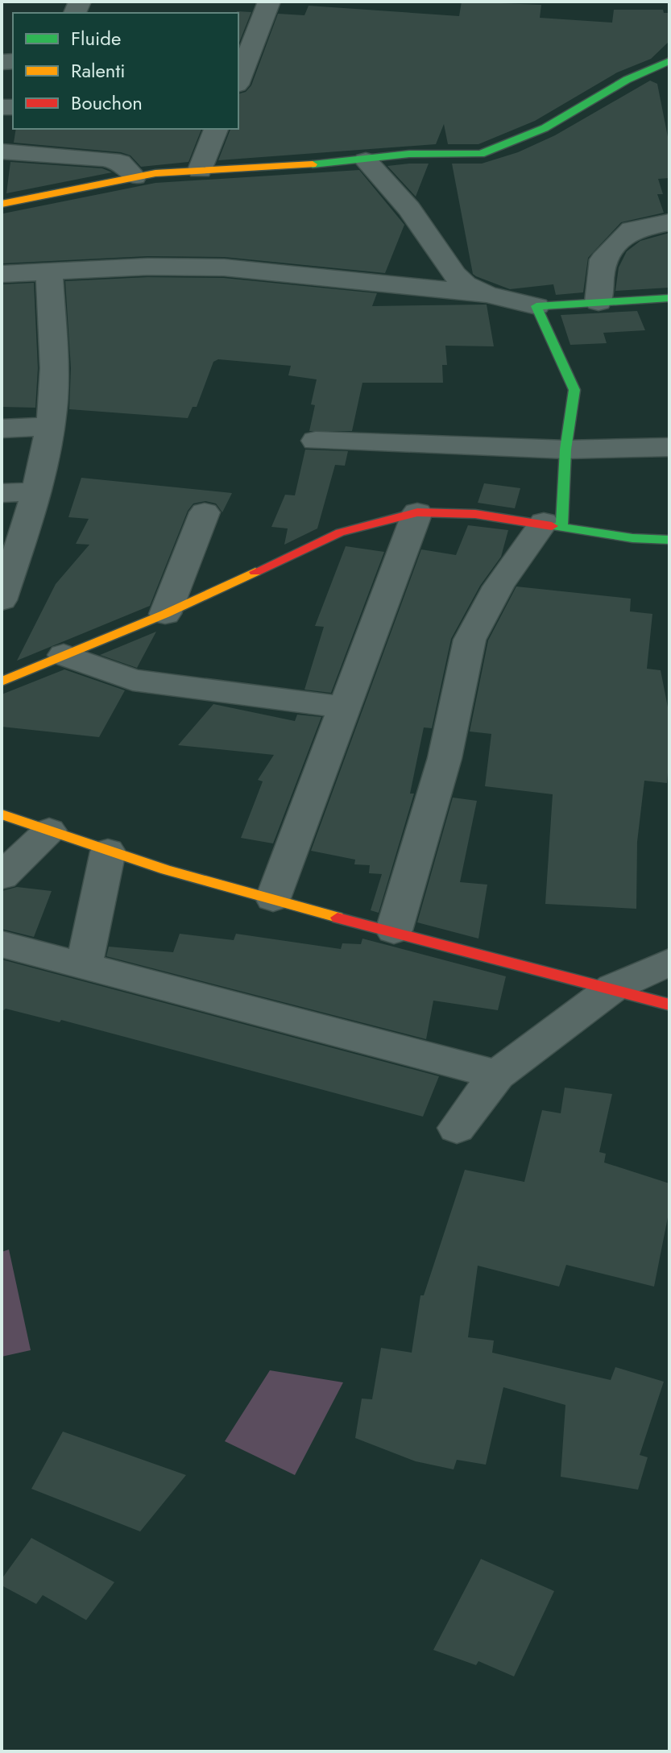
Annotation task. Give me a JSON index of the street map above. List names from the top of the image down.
{
  "legend": ["Fluide", "Ralenti", "Bouchon"]
}
